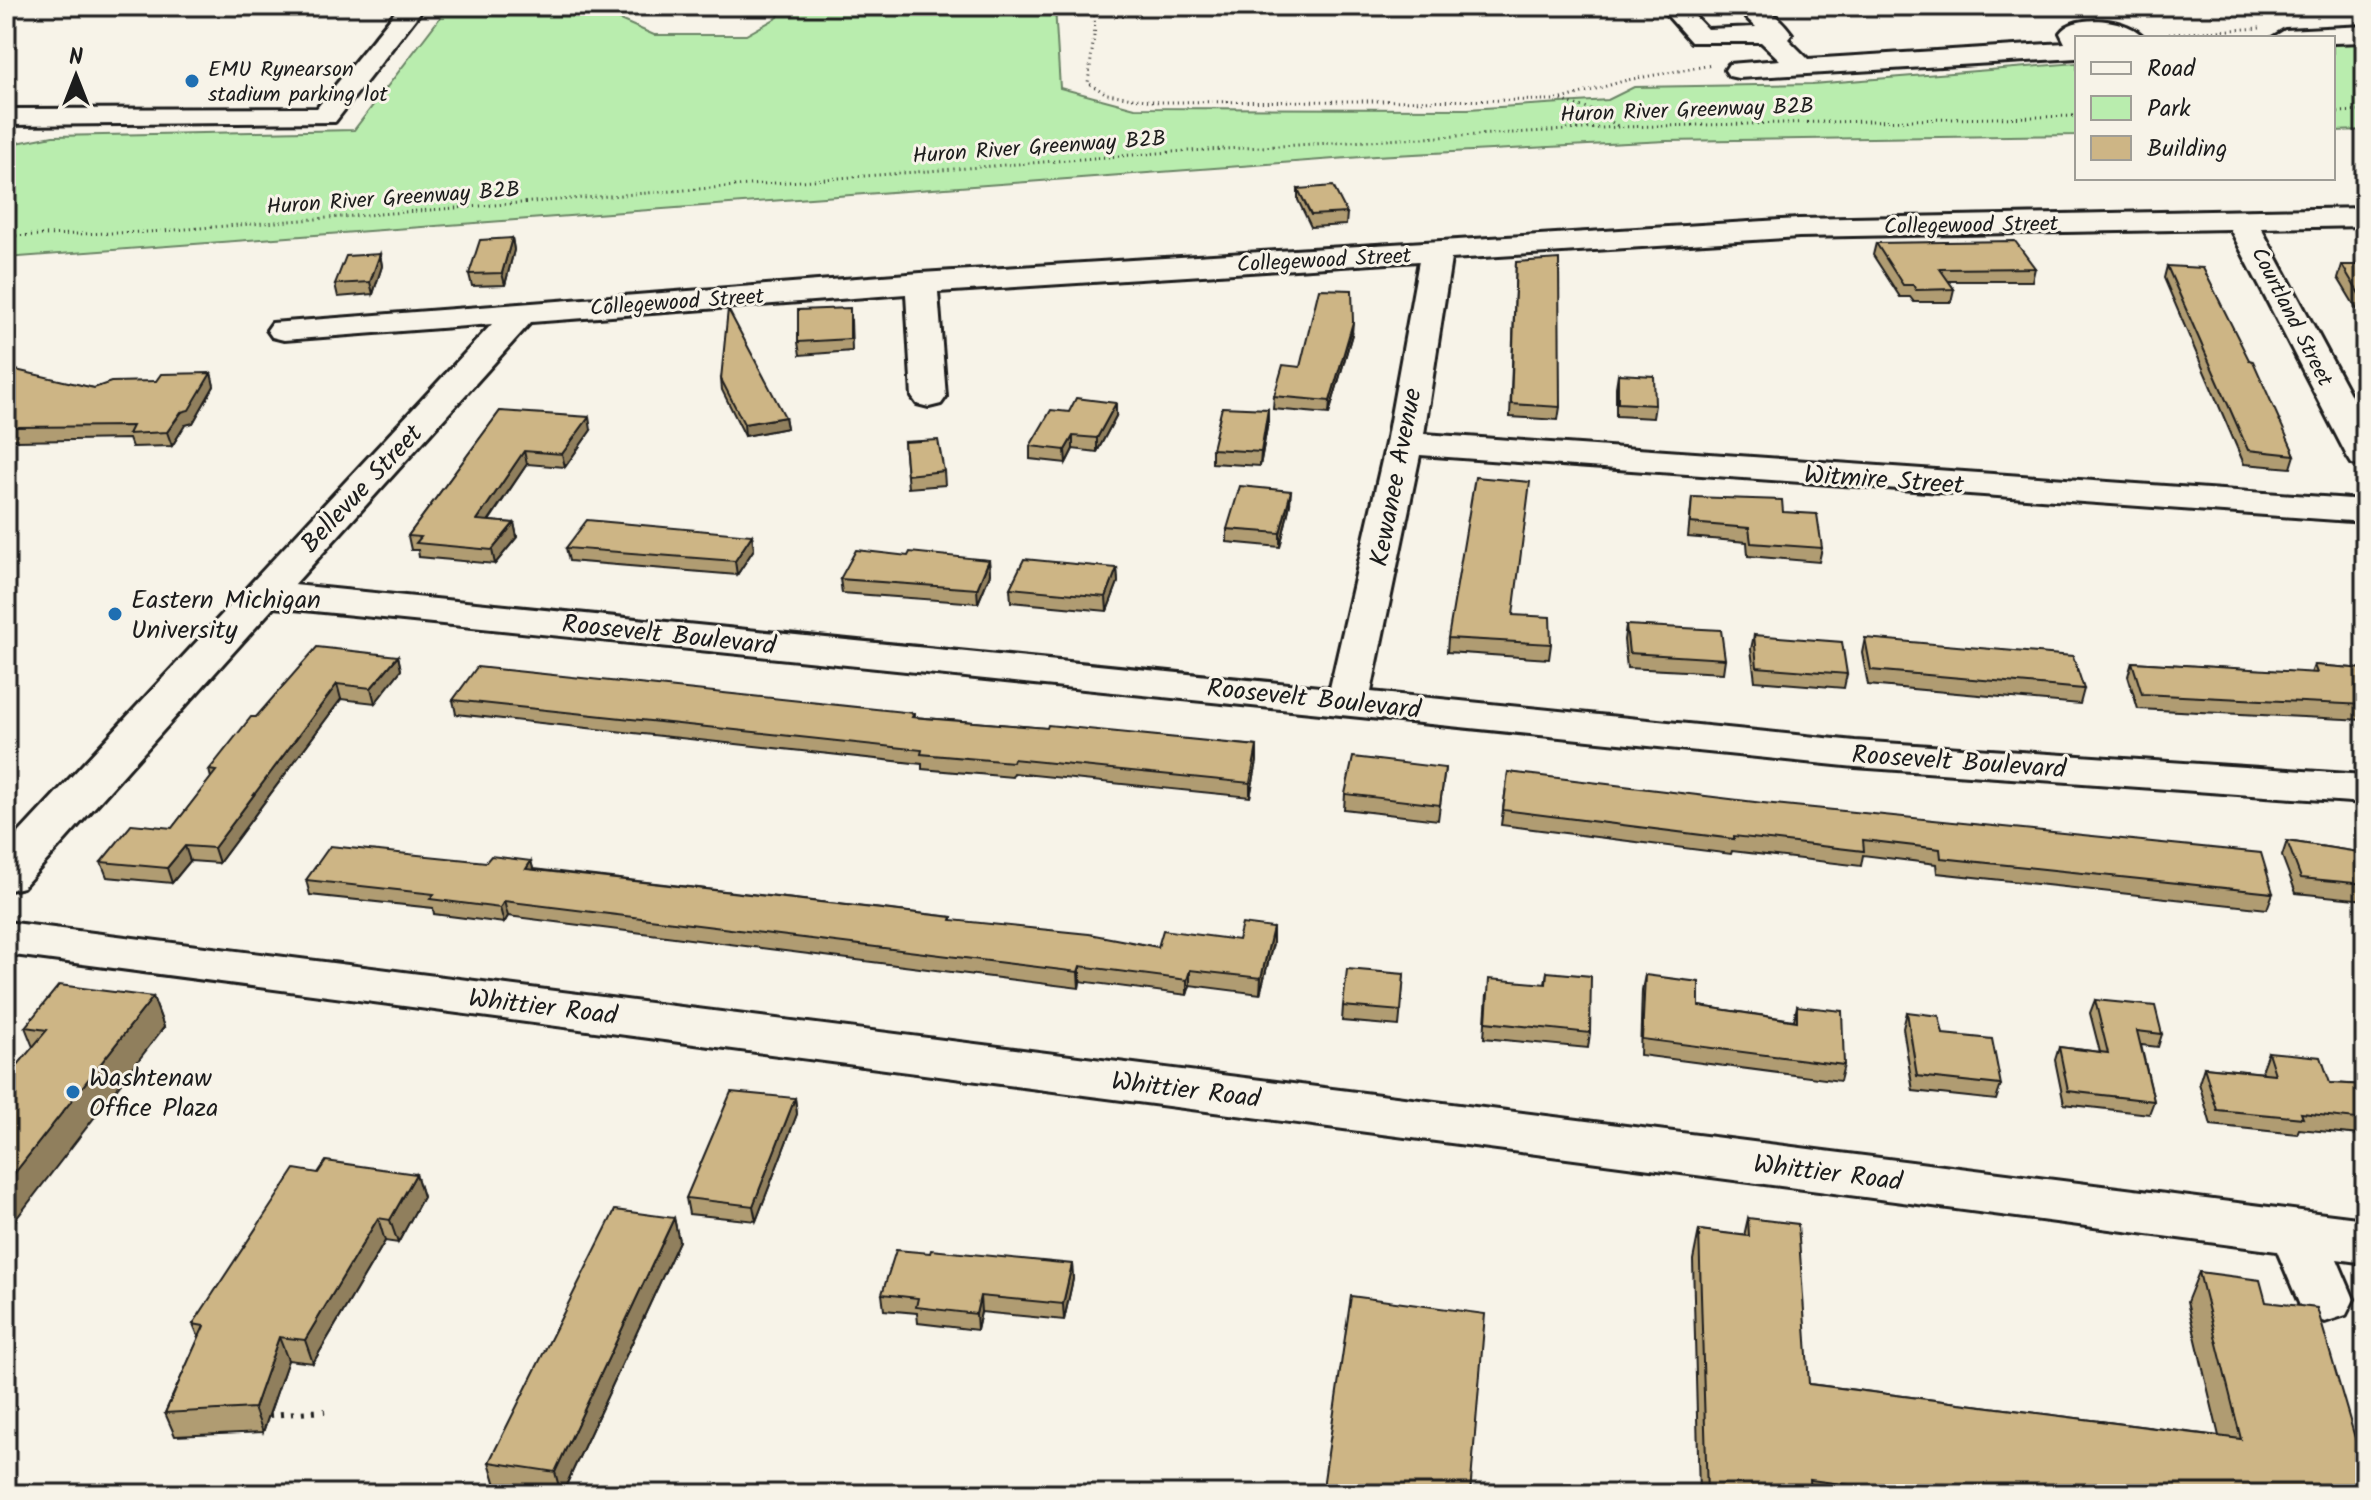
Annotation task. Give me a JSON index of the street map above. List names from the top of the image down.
{
  "streets": {
    "street": [
      "Collegewood Street",
      "Courtland Street",
      "Kewanee Avenue",
      "Witmire Street",
      "Bellevue Street",
      "Roosevelt Boulevard",
      "Whittier Road"
    ],
    "path": ["Huron River Greenway B2B"]
  },
  "crossings": [
    ["Collegewood Street", "Courtland Street"],
    ["Collegewood Street", "Kewanee Avenue"],
    ["Collegewood Street", "Bellevue Street"],
    ["Kewanee Avenue", "Witmire Street"],
    ["Kewanee Avenue", "Roosevelt Boulevard"],
    ["Bellevue Street", "Roosevelt Boulevard"]
  ],
  "places": ["EMU Rynearson stadium parking lot", "Eastern Michigan University", "Washtenaw Office Plaza"],
  "legend": ["Road", "Park", "Building"],
  "north": "top"
}
